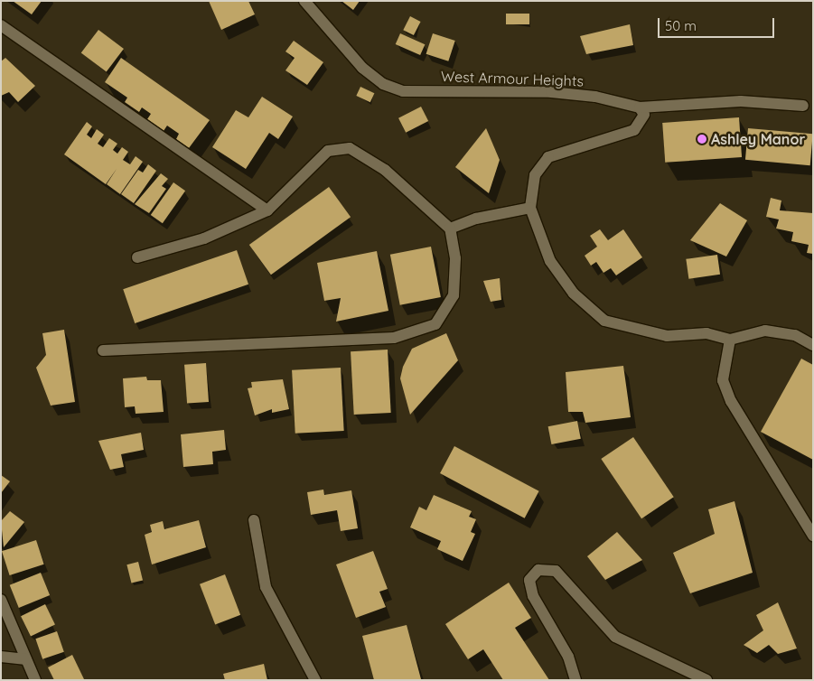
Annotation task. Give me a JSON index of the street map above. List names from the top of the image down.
{
  "streets": {
    "street": ["West Armour Heights"]
  },
  "places": ["Ashley Manor"],
  "scale_bar": "50 m"
}
